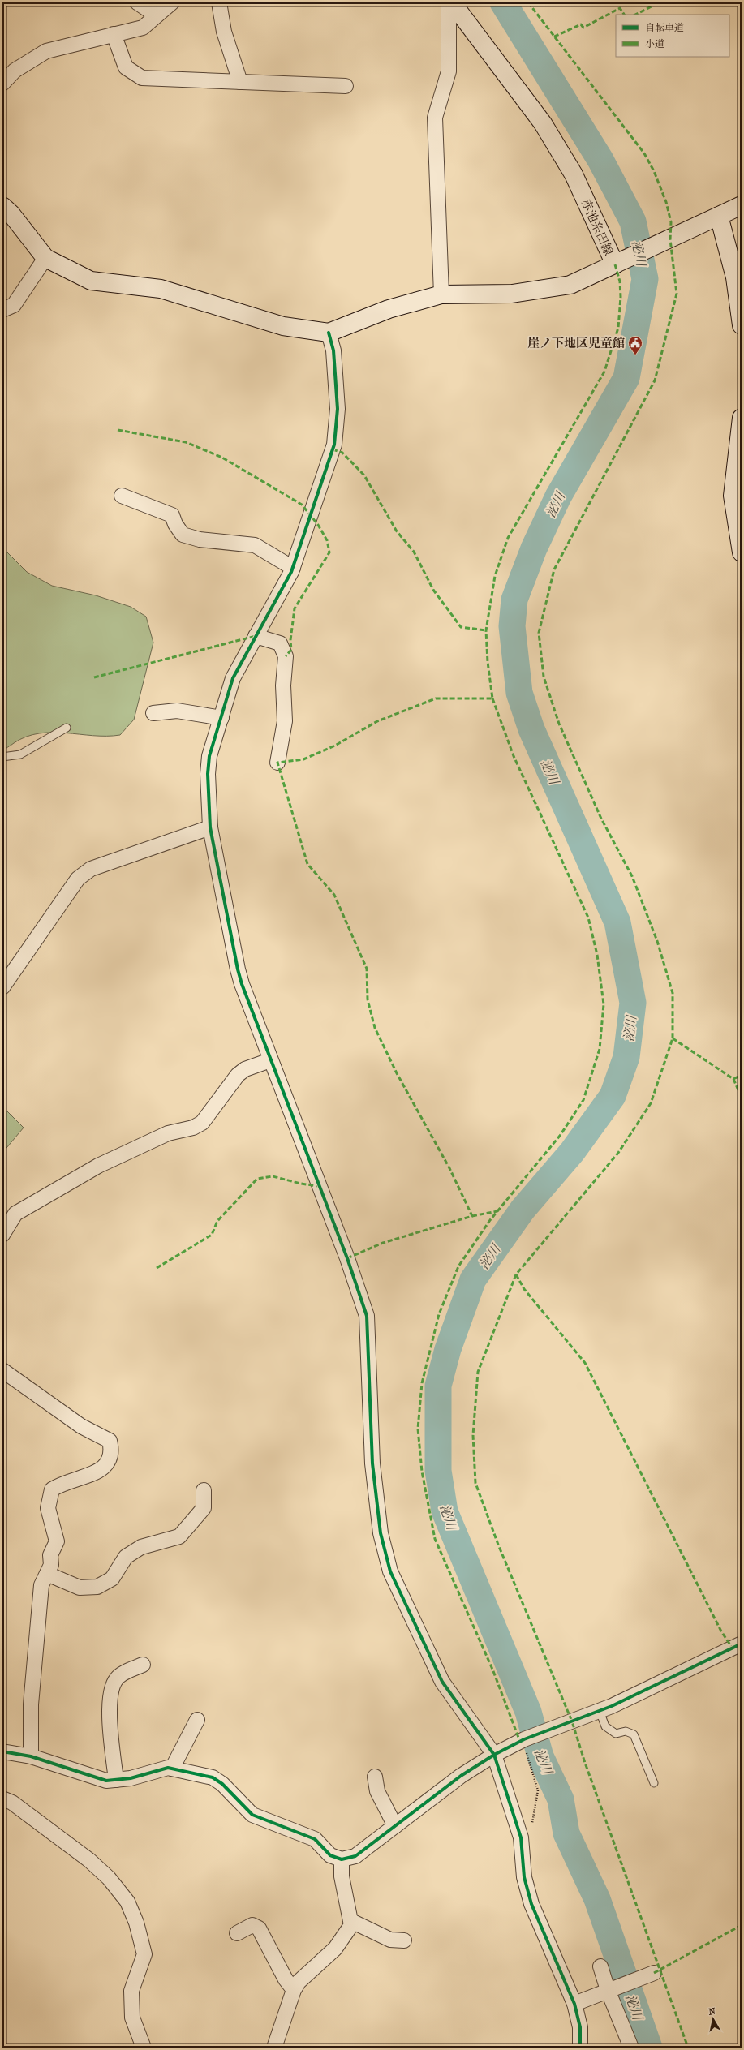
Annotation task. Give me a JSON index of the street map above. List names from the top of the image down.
{
  "streets": {
    "street": ["赤池糸田線"]
  },
  "water": ["泌川"],
  "places": {
    "public building": ["崖ノ下地区児童館"]
  },
  "legend": ["自転車道", "小道"],
  "north": "top"
}
